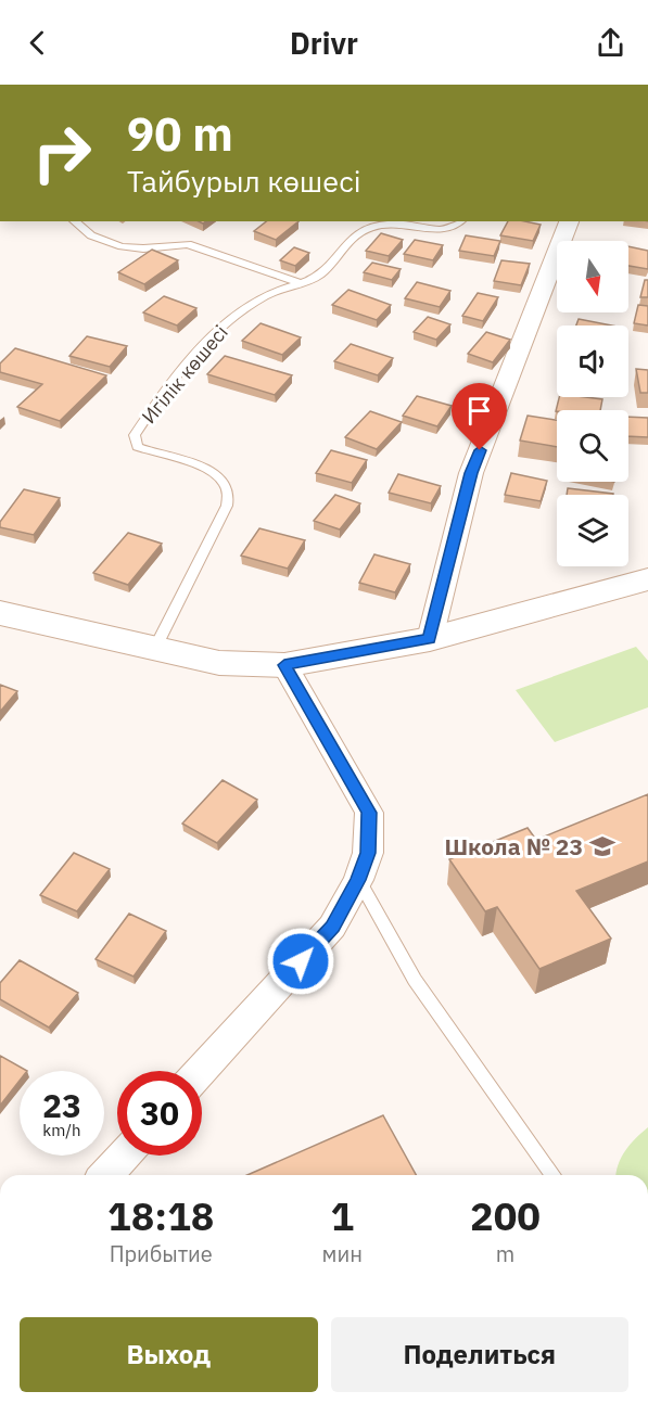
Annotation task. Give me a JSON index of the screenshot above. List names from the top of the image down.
{
  "streets": {
    "lane": ["Игілік көшесі"]
  },
  "places": {
    "school or university": ["Школа № 23"]
  },
  "north": "bottom",
  "page": {
    "header": "Drivr",
    "turn": ["90 m", "Тайбурыл көшесі"],
    "speed": "23 km/h",
    "limit": "30",
    "eta": [
      "18:18",
      "Прибытие",
      "1",
      "мин",
      "200",
      "m"
    ],
    "buttons": ["Выход", "Поделиться"]
  }
}
